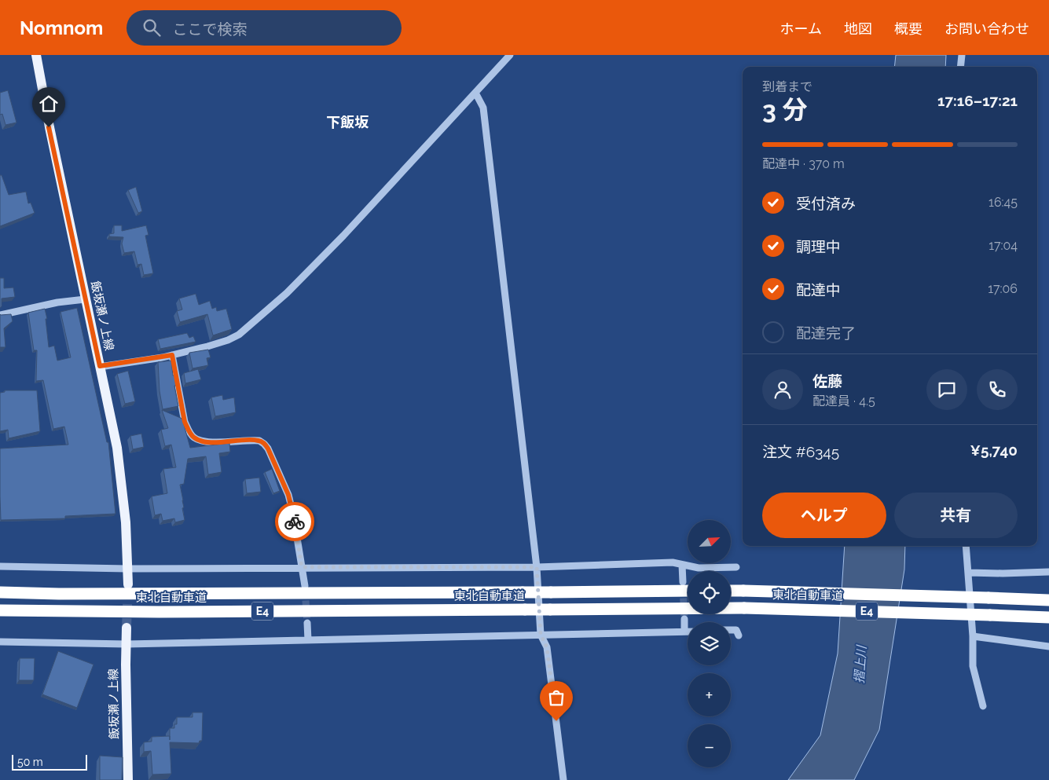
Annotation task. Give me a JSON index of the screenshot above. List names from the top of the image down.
{
  "streets": {
    "highway": ["東北自動車道", "E4"],
    "main road": ["飯坂瀬ノ上線"]
  },
  "districts": ["下飯坂"],
  "water": ["摺上川"],
  "scale_bar": "50 m",
  "north": "top right",
  "page": {
    "header": "Nomnom",
    "search": "ここで検索",
    "nav": [
      "ホーム",
      "地図",
      "概要",
      "お問い合わせ"
    ],
    "heading": ["3 分", "到着まで", "17:16–17:21"],
    "panel": [
      "佐藤",
      "配達員 · 4.5",
      "注文 #6345",
      "¥5,740"
    ],
    "bar": "配達中 · 370 m",
    "list": [
      ["受付済み", "16:45"],
      ["調理中", "17:04"],
      ["配達中", "17:06"],
      "配達完了"
    ],
    "buttons": ["ヘルプ", "共有"],
    "map_buttons": ["+", "−"],
    "scale": "50 m"
  }
}
